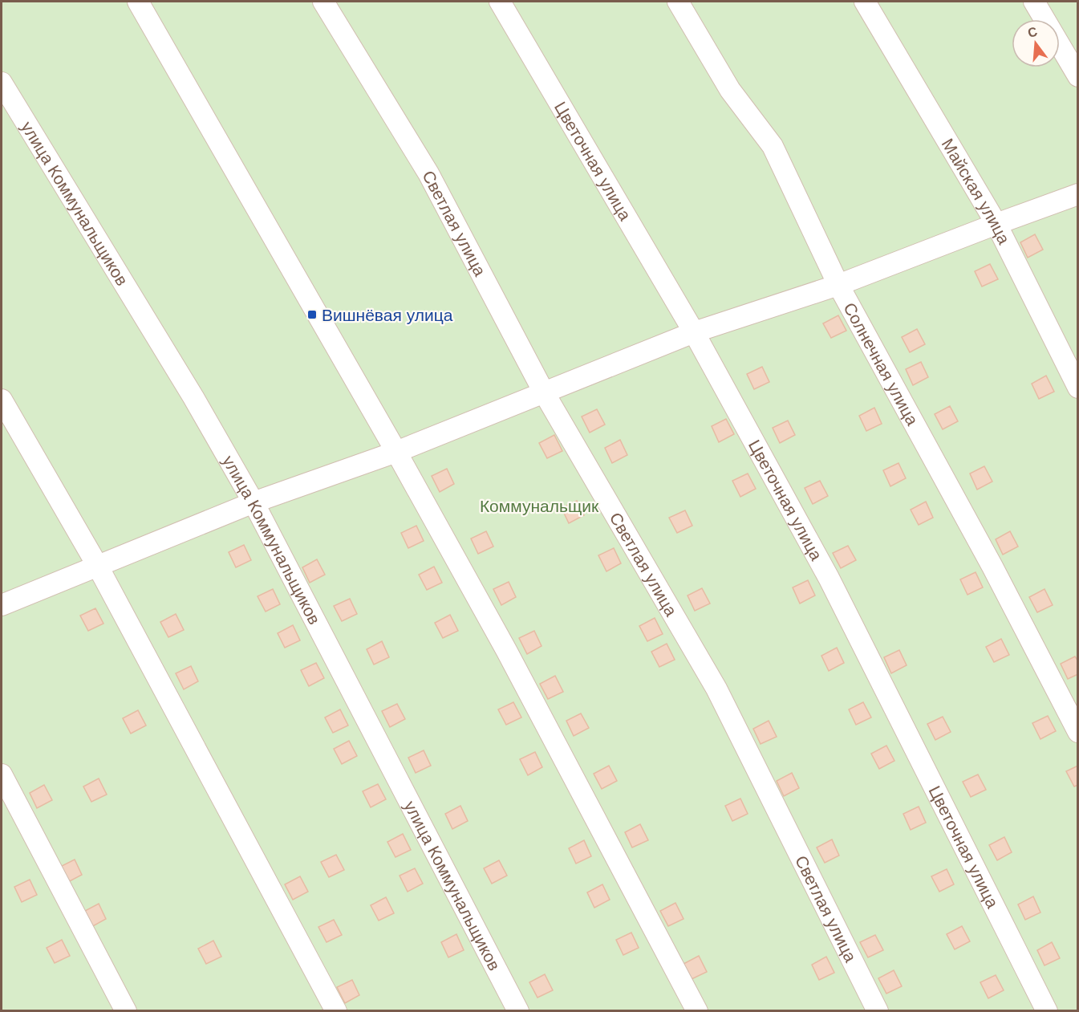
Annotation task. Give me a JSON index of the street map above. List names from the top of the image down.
{
  "streets": {
    "street": [
      "Цветочная улица",
      "Майская улица",
      "улица Коммунальщиков",
      "Светлая улица",
      "Солнечная улица"
    ]
  },
  "parks": ["Коммунальщик"],
  "places": {
    "transit": ["Вишнёвая улица"]
  },
  "north": "top"
}
